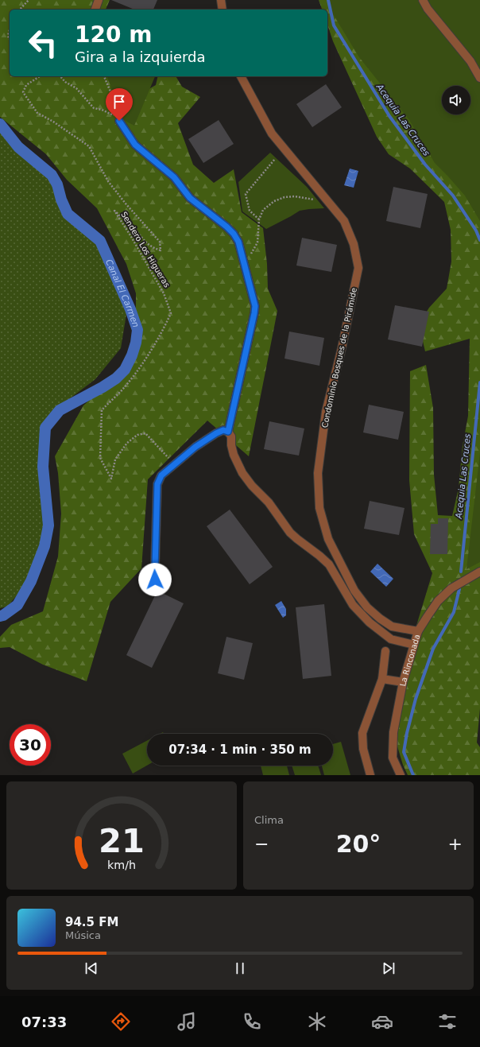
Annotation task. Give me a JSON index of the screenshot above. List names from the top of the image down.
{
  "streets": {
    "street": ["Condominio Bosques de la Pirámide", "La Rinconada"],
    "path": ["Sendero Los Higueras"]
  },
  "crossings": [
    ["Condominio Bosques de la Pirámide", "La Rinconada"]
  ],
  "water": ["Acequia Las Cruces", "Canal El Carmen"],
  "page": {
    "turn": ["120 m", "Gira a la izquierda"],
    "limit": "30",
    "trip": "07:34 · 1 min · 350 m",
    "tile": "Clima",
    "heat": ["−", "20°", "+"],
    "song": ["94.5 FM", "Música"],
    "tabs": "07:33",
    "gauge": ["21", "km/h"]
  }
}
